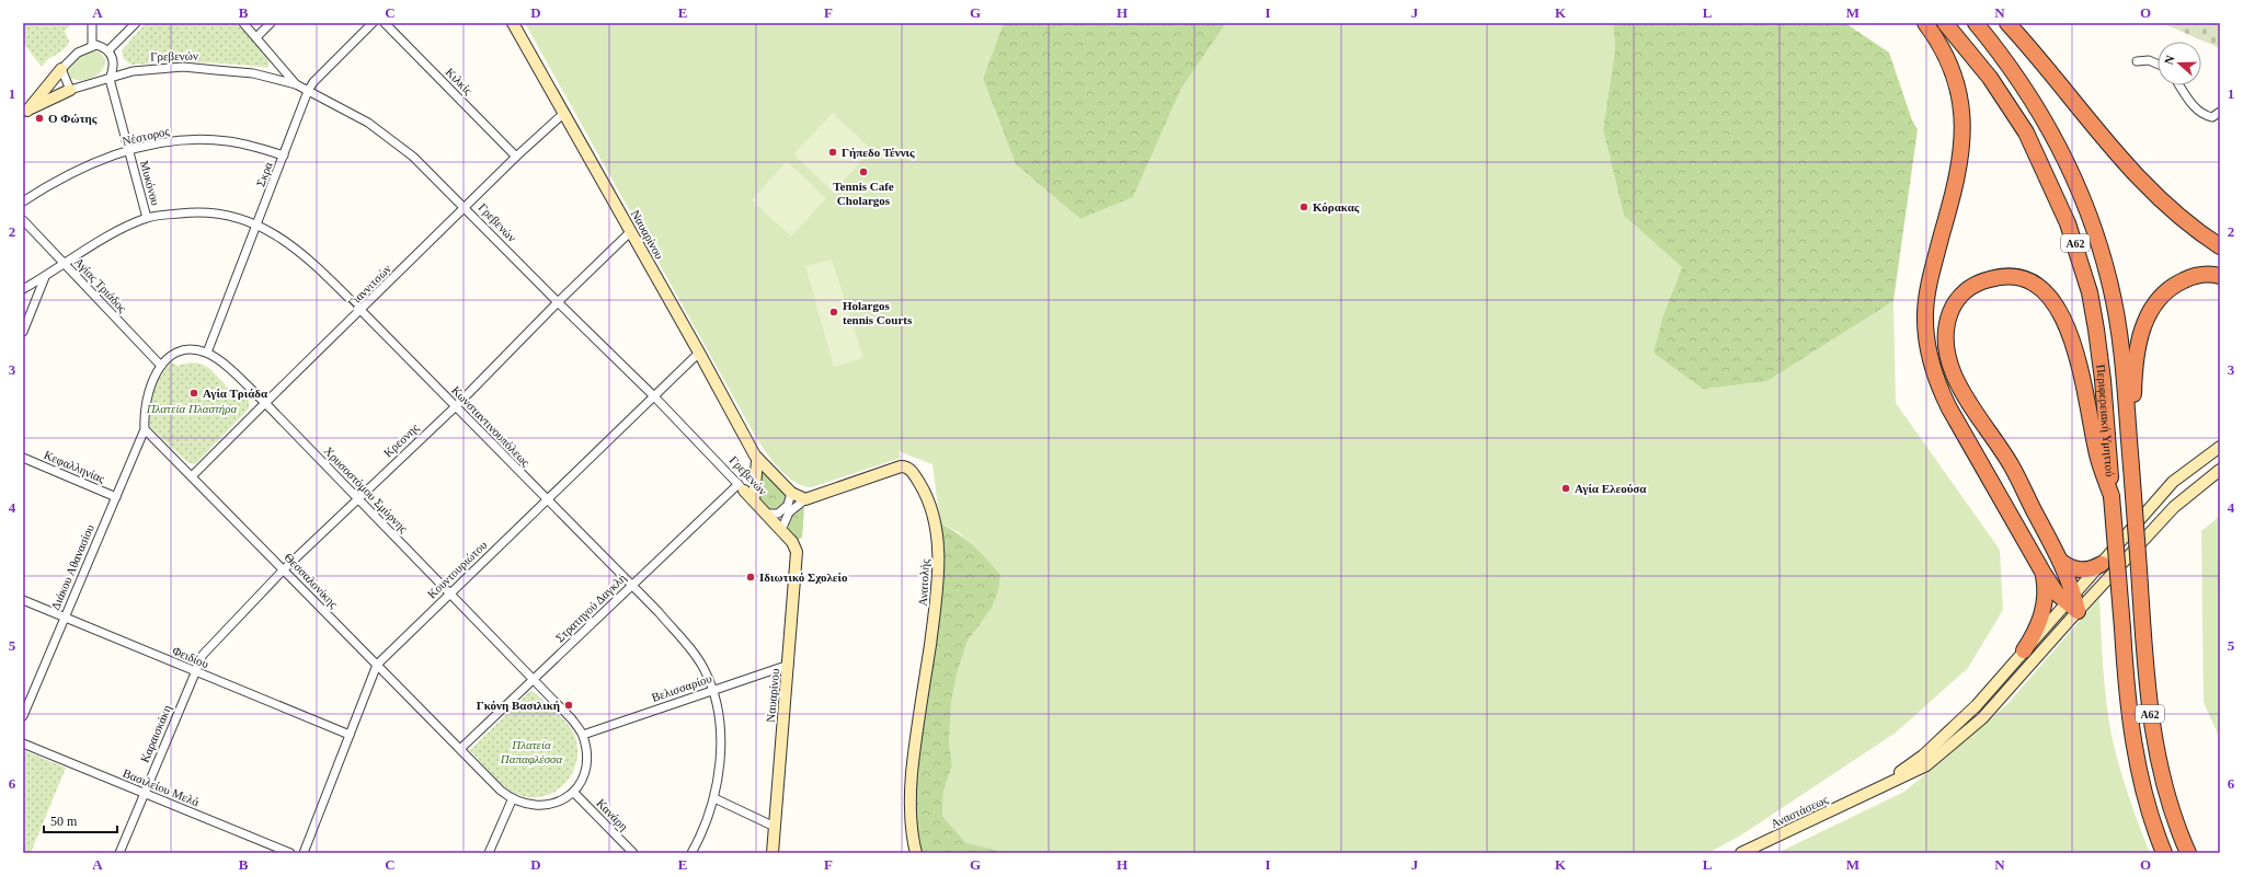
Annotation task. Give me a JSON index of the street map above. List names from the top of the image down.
{
  "streets": {
    "highway": ["Α62", "Περιφερειακή Υμηττού"],
    "street": [
      "Γρεβενών",
      "Κιλκίς",
      "Νέστορος",
      "Σκρα",
      "Μυκόνου",
      "Ναυαρίνου",
      "Αγίας Τριάδος",
      "Γιαννιτσών",
      "Κωνσταντινουπόλεως",
      "Κρεσνης",
      "Κεφαλληνίας",
      "Χρυσοστόμου Σμύρνης",
      "Διάκου Αθανασίου",
      "Κουντουριώτου",
      "Θεσσαλονίκης",
      "Ανατολής",
      "Στρατηγού Δαγκλή",
      "Φειδίου",
      "Βελισσαρίου",
      "Καραισκάκη",
      "Βασιλείου Μελά",
      "Αναστάσεως",
      "Κανάρη"
    ]
  },
  "crossings": [
    ["Γρεβενών", "Σκρα"],
    ["Γρεβενών", "Μυκόνου"],
    ["Γρεβενών", "Ναυαρίνου"],
    ["Γρεβενών", "Γιαννιτσών"],
    ["Γρεβενών", "Κρεσνης"],
    ["Γρεβενών", "Κουντουριώτου"],
    ["Γρεβενών", "Ανατολής"],
    ["Γρεβενών", "Στρατηγού Δαγκλή"],
    ["Κιλκίς", "Γιαννιτσών"],
    ["Νέστορος", "Σκρα"],
    ["Νέστορος", "Μυκόνου"],
    ["Σκρα", "Αγίας Τριάδος"],
    ["Σκρα", "Γιαννιτσών"],
    ["Σκρα", "Κωνσταντινουπόλεως"],
    ["Σκρα", "Χρυσοστόμου Σμύρνης"],
    ["Σκρα", "Διάκου Αθανασίου"],
    ["Σκρα", "Θεσσαλονίκης"],
    ["Μυκόνου", "Κωνσταντινουπόλεως"],
    ["Ναυαρίνου", "Γιαννιτσών"],
    ["Ναυαρίνου", "Κρεσνης"],
    ["Ναυαρίνου", "Κουντουριώτου"],
    ["Ναυαρίνου", "Ανατολής"],
    ["Ναυαρίνου", "Βελισσαρίου"],
    ["Αγίας Τριάδος", "Γιαννιτσών"],
    ["Αγίας Τριάδος", "Κωνσταντινουπόλεως"],
    ["Αγίας Τριάδος", "Χρυσοστόμου Σμύρνης"],
    ["Αγίας Τριάδος", "Διάκου Αθανασίου"],
    ["Αγίας Τριάδος", "Θεσσαλονίκης"],
    ["Γιαννιτσών", "Κωνσταντινουπόλεως"],
    ["Γιαννιτσών", "Χρυσοστόμου Σμύρνης"],
    ["Γιαννιτσών", "Διάκου Αθανασίου"],
    ["Γιαννιτσών", "Θεσσαλονίκης"],
    ["Κωνσταντινουπόλεως", "Κρεσνης"],
    ["Κωνσταντινουπόλεως", "Κουντουριώτου"],
    ["Κωνσταντινουπόλεως", "Στρατηγού Δαγκλή"],
    ["Κωνσταντινουπόλεως", "Βελισσαρίου"],
    ["Κρεσνης", "Χρυσοστόμου Σμύρνης"],
    ["Κρεσνης", "Θεσσαλονίκης"],
    ["Κρεσνης", "Φειδίου"],
    ["Κρεσνης", "Καραισκάκη"],
    ["Κεφαλληνίας", "Διάκου Αθανασίου"],
    ["Χρυσοστόμου Σμύρνης", "Διάκου Αθανασίου"],
    ["Χρυσοστόμου Σμύρνης", "Κουντουριώτου"],
    ["Χρυσοστόμου Σμύρνης", "Θεσσαλονίκης"],
    ["Χρυσοστόμου Σμύρνης", "Στρατηγού Δαγκλή"],
    ["Χρυσοστόμου Σμύρνης", "Βελισσαρίου"],
    ["Χρυσοστόμου Σμύρνης", "Κανάρη"],
    ["Διάκου Αθανασίου", "Θεσσαλονίκης"],
    ["Διάκου Αθανασίου", "Φειδίου"],
    ["Κουντουριώτου", "Θεσσαλονίκης"],
    ["Κουντουριώτου", "Φειδίου"],
    ["Θεσσαλονίκης", "Στρατηγού Δαγκλή"],
    ["Θεσσαλονίκης", "Βελισσαρίου"],
    ["Θεσσαλονίκης", "Κανάρη"],
    ["Στρατηγού Δαγκλή", "Βελισσαρίου"],
    ["Στρατηγού Δαγκλή", "Κανάρη"],
    ["Φειδίου", "Καραισκάκη"],
    ["Βελισσαρίου", "Κανάρη"],
    ["Καραισκάκη", "Βασιλείου Μελά"]
  ],
  "parks": ["Πλατεία Πλαστήρα", "Πλατεία Παπαφλέσσα"],
  "places": [
    "Ο Φώτης",
    "Γήπεδο Τέννις",
    "Tennis Cafe Cholargos",
    "Κόρακας",
    "Holargos tennis Courts",
    "Αγία Τριάδα",
    "Αγία Ελεούσα",
    "Ιδιωτικό Σχολείο",
    "Γκόνη Βασιλική"
  ],
  "scale_bar": "50 m",
  "north": "left",
  "grid": {
    "columns": [
      "A",
      "B",
      "C",
      "D",
      "E",
      "F",
      "G",
      "H",
      "I",
      "J",
      "K",
      "L",
      "M",
      "N",
      "O"
    ],
    "rows": [
      "1",
      "2",
      "3",
      "4",
      "5",
      "6"
    ]
  }
}
